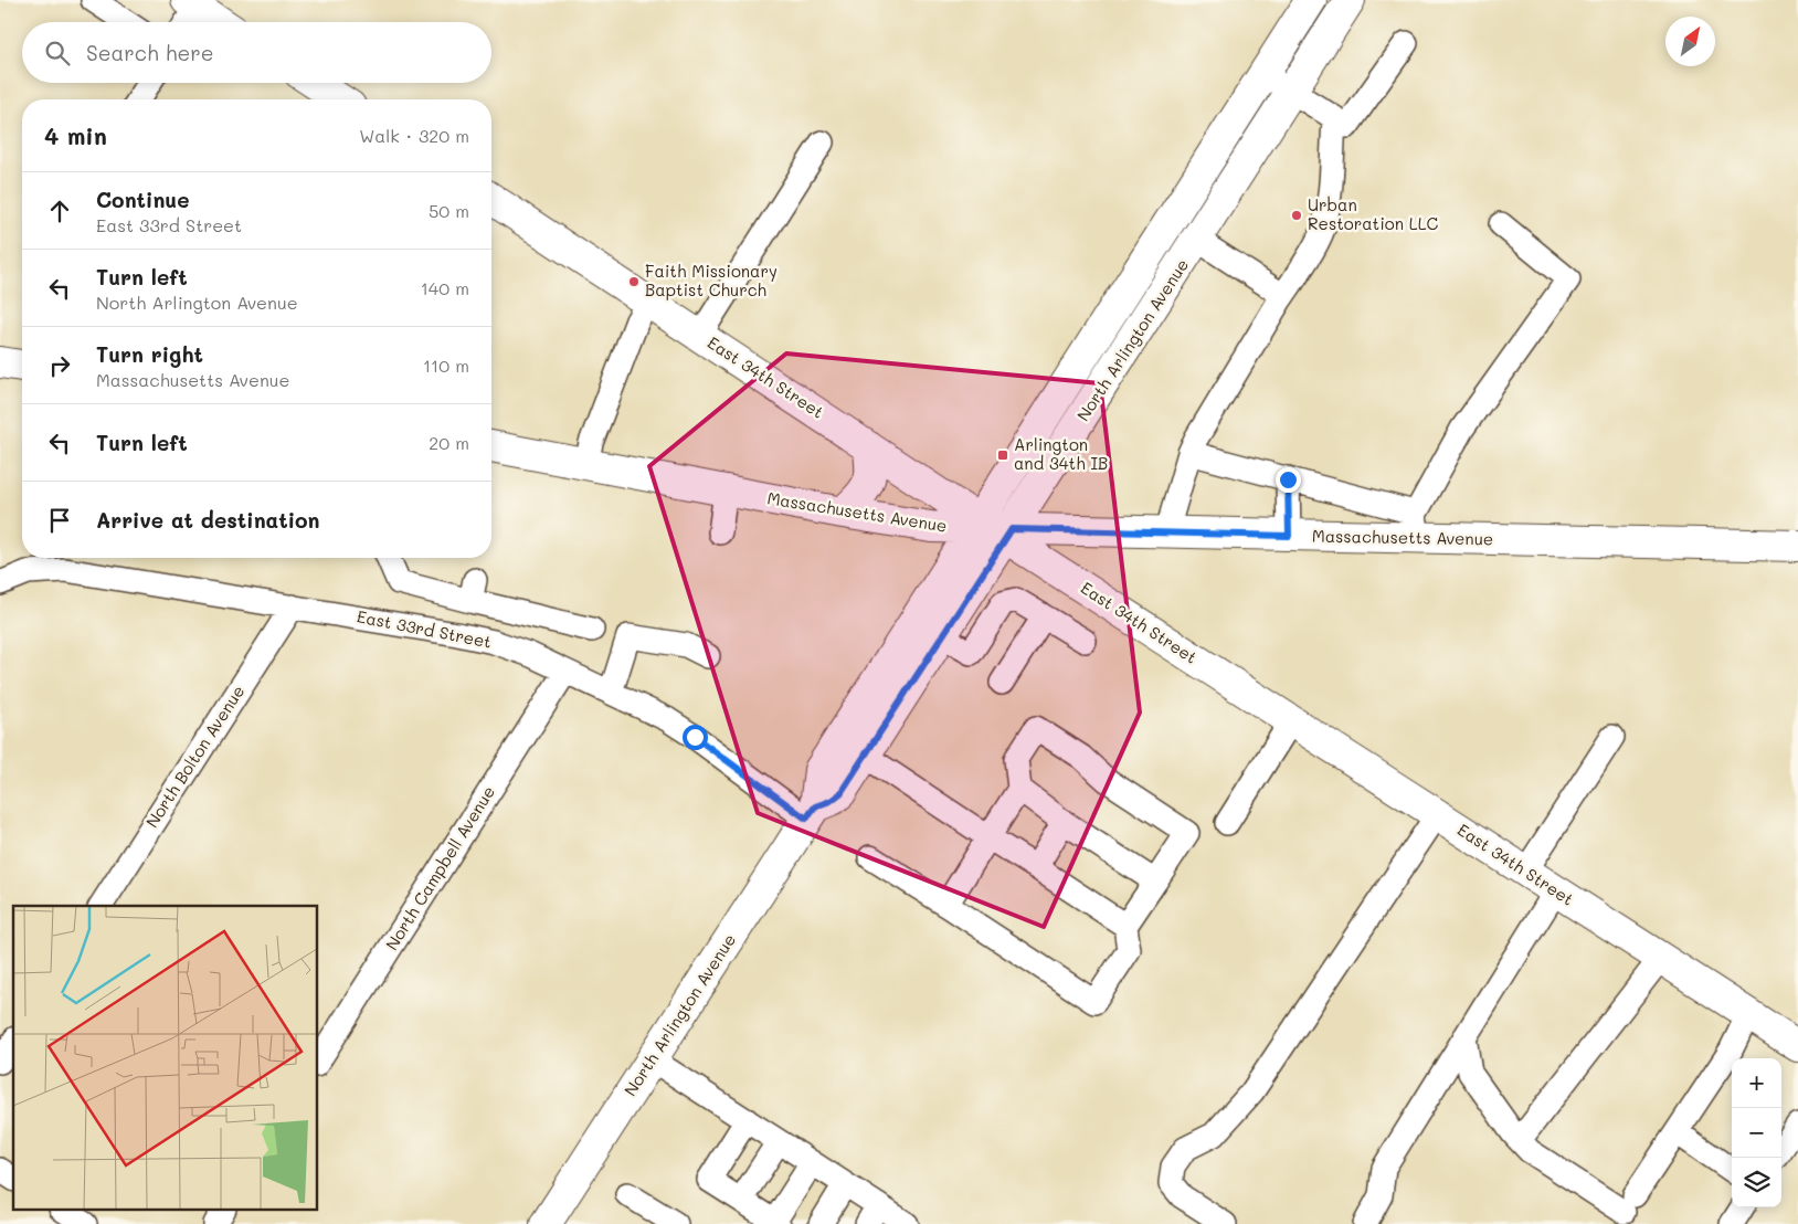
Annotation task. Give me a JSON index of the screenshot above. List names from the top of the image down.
{
  "streets": {
    "main road": ["North Arlington Avenue", "East 34th Street", "Massachusetts Avenue"],
    "street": ["East 33rd Street", "North Bolton Avenue", "North Campbell Avenue"]
  },
  "crossings": [
    ["North Arlington Avenue", "East 34th Street"],
    ["North Arlington Avenue", "Massachusetts Avenue"],
    ["North Arlington Avenue", "East 33rd Street"],
    ["East 34th Street", "Massachusetts Avenue"],
    ["East 33rd Street", "North Bolton Avenue"],
    ["East 33rd Street", "North Campbell Avenue"]
  ],
  "places": {
    "other": ["Urban Restoration LLC", "Faith Missionary Baptist Church"],
    "transit": ["Arlington and 34th IB"]
  },
  "north": "top right",
  "page": {
    "search": "Search here",
    "heading": ["4 min", "Walk · 320 m"],
    "list": [
      ["Continue", "East 33rd Street", "50 m"],
      ["Turn left", "North Arlington Avenue", "140 m"],
      ["Turn right", "Massachusetts Avenue", "110 m"],
      ["Turn left", "20 m"],
      "Arrive at destination"
    ],
    "map_buttons": ["+", "−"]
  }
}
